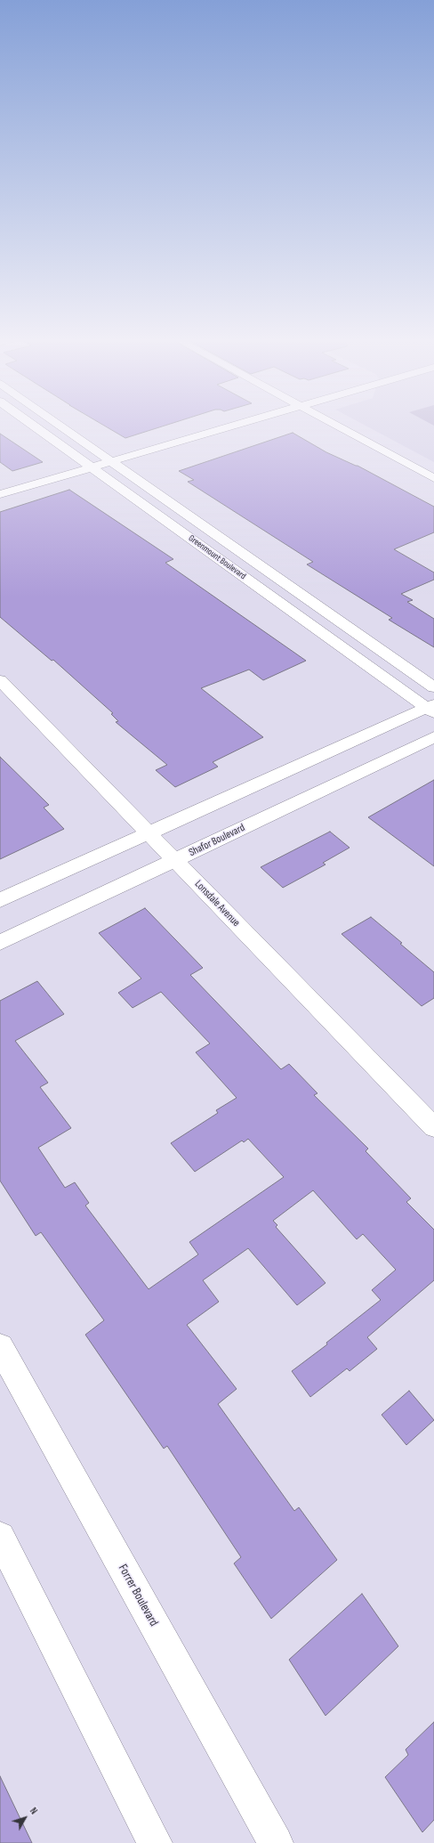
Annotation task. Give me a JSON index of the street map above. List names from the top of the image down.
{
  "streets": {
    "street": [
      "Greenmount Boulevard",
      "Shafor Boulevard",
      "Lonsdale Avenue",
      "Forrer Boulevard"
    ]
  },
  "crossings": [
    ["Shafor Boulevard", "Lonsdale Avenue"]
  ],
  "north": "top right"
}
